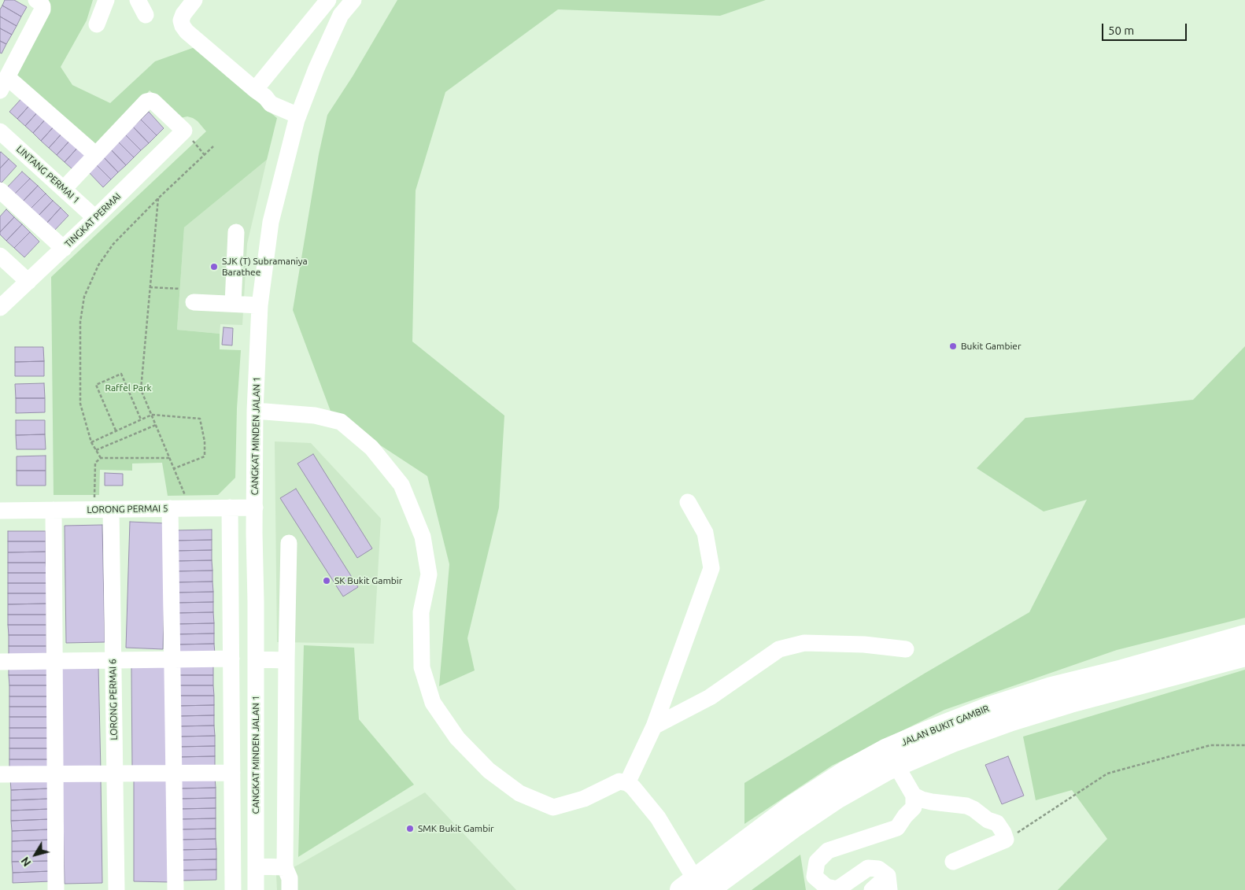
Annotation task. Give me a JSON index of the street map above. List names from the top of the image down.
{
  "streets": {
    "main road": ["JALAN BUKIT GAMBIR"],
    "street": [
      "LINTANG PERMAI 1",
      "TINGKAT PERMAI",
      "CANGKAT MINDEN JALAN 1",
      "LORONG PERMAI 5",
      "LORONG PERMAI 6"
    ]
  },
  "crossings": [
    ["LINTANG PERMAI 1", "TINGKAT PERMAI"],
    ["CANGKAT MINDEN JALAN 1", "LORONG PERMAI 5"],
    ["LORONG PERMAI 5", "LORONG PERMAI 6"]
  ],
  "parks": ["Raffel Park"],
  "places": [
    "SJK (T) Subramaniya Barathee",
    "Bukit Gambier",
    "SK Bukit Gambir",
    "SMK Bukit Gambir"
  ],
  "scale_bar": "50 m",
  "north": "bottom left"
}
